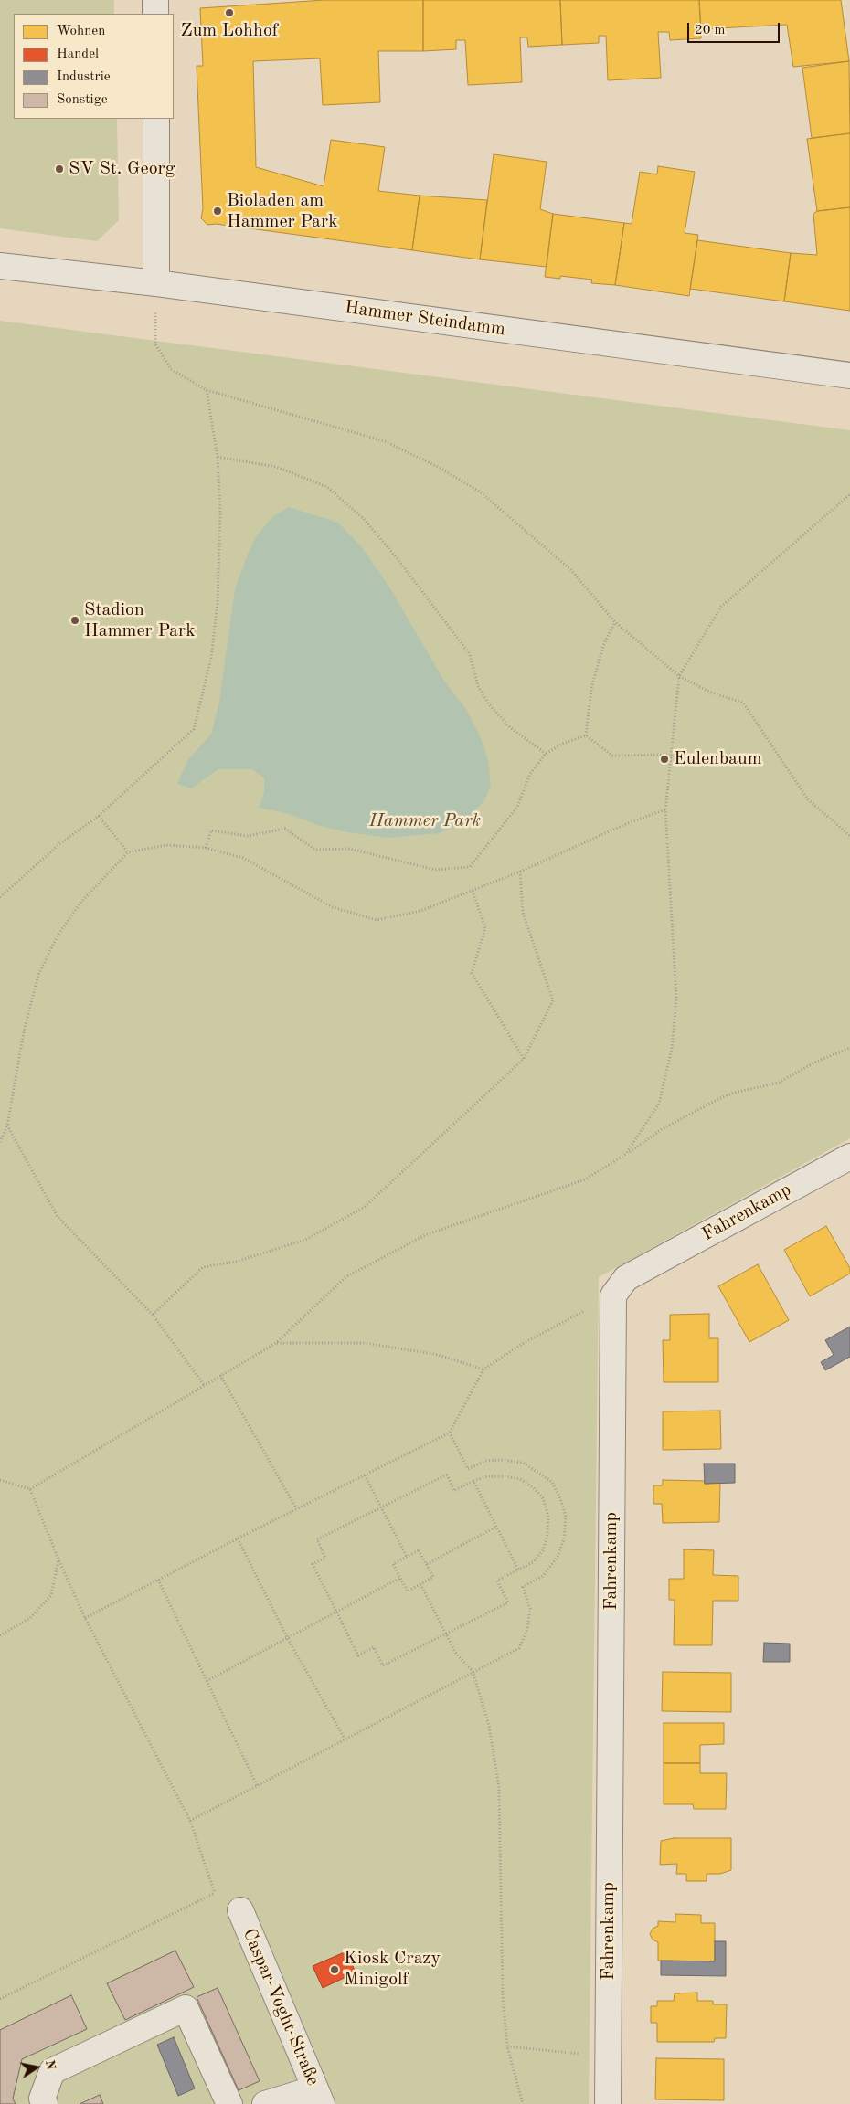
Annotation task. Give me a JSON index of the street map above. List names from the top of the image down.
{
  "streets": {
    "street": ["Hammer Steindamm", "Fahrenkamp", "Caspar-Voght-Straße"]
  },
  "parks": ["Hammer Park"],
  "places": [
    "Zum Lohhof",
    "SV St. Georg",
    "Bioladen am Hammer Park",
    "Stadion Hammer Park",
    "Eulenbaum",
    "Kiosk Crazy Minigolf"
  ],
  "legend": [
    "Wohnen",
    "Handel",
    "Industrie",
    "Sonstige"
  ],
  "scale_bar": "20 m",
  "north": "right"
}
